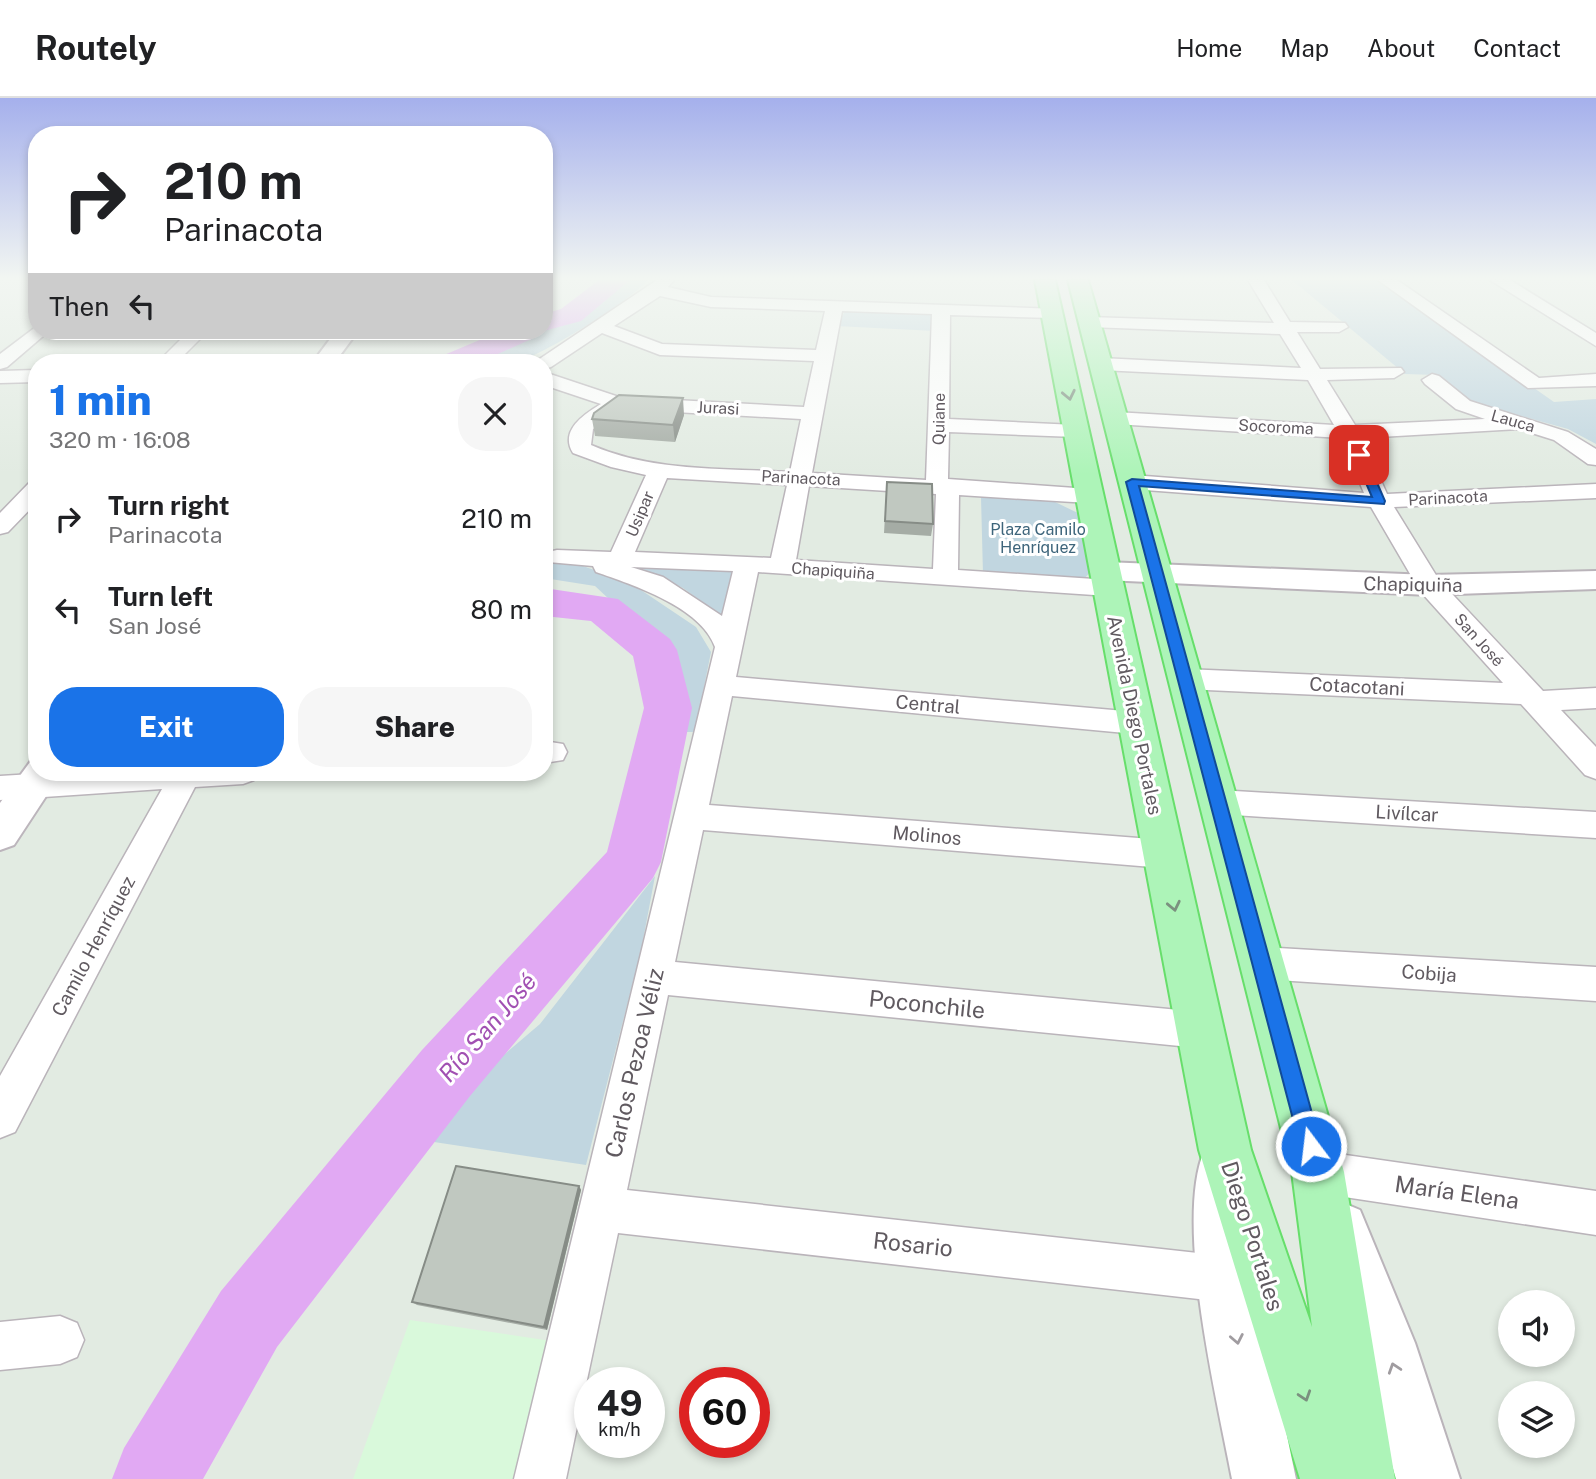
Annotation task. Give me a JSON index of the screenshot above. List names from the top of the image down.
{
  "streets": {
    "main road": ["Avenida Diego Portales", "Diego Portales"],
    "street": [
      "Jurasi",
      "Quiane",
      "Lauca",
      "Socoroma",
      "Parinacota",
      "Usipar",
      "Chapiquiña",
      "San José",
      "Cotacotani",
      "Central",
      "Livílcar",
      "Molinos",
      "Camilo Henríquez",
      "Cobija",
      "Poconchile",
      "Carlos Pezoa Véliz",
      "María Elena",
      "Rosario"
    ]
  },
  "crossings": [
    ["Jurasi", "Parinacota"],
    ["Jurasi", "Carlos Pezoa Véliz"],
    ["Quiane", "Parinacota"],
    ["Quiane", "Chapiquiña"],
    ["Lauca", "Socoroma"],
    ["Socoroma", "San José"],
    ["Parinacota", "Usipar"],
    ["Parinacota", "San José"],
    ["Parinacota", "Avenida Diego Portales"],
    ["Parinacota", "Carlos Pezoa Véliz"],
    ["Usipar", "Chapiquiña"],
    ["Chapiquiña", "San José"],
    ["Chapiquiña", "Avenida Diego Portales"],
    ["Chapiquiña", "Carlos Pezoa Véliz"],
    ["San José", "Cotacotani"],
    ["Central", "Avenida Diego Portales"],
    ["Central", "Carlos Pezoa Véliz"],
    ["Avenida Diego Portales", "Molinos"],
    ["Avenida Diego Portales", "Poconchile"],
    ["Avenida Diego Portales", "Diego Portales"],
    ["Molinos", "Carlos Pezoa Véliz"],
    ["Poconchile", "Carlos Pezoa Véliz"],
    ["Carlos Pezoa Véliz", "Rosario"],
    ["Diego Portales", "Rosario"]
  ],
  "water": ["Río San José"],
  "parks": ["Plaza Camilo Henríquez"],
  "page": {
    "header": "Routely",
    "nav": [
      "Home",
      "Map",
      "About",
      "Contact"
    ],
    "turn": ["210 m", "Parinacota"],
    "then": "Then",
    "heading": ["1 min", "320 m · 16:08"],
    "list": [
      {
        "name": "Turn right",
        "note": "Parinacota",
        "value": "210 m"
      },
      {
        "name": "Turn left",
        "note": "San José",
        "value": "80 m"
      }
    ],
    "buttons": ["Exit", "Share"],
    "speed": "49 km/h",
    "limit": "60"
  }
}
